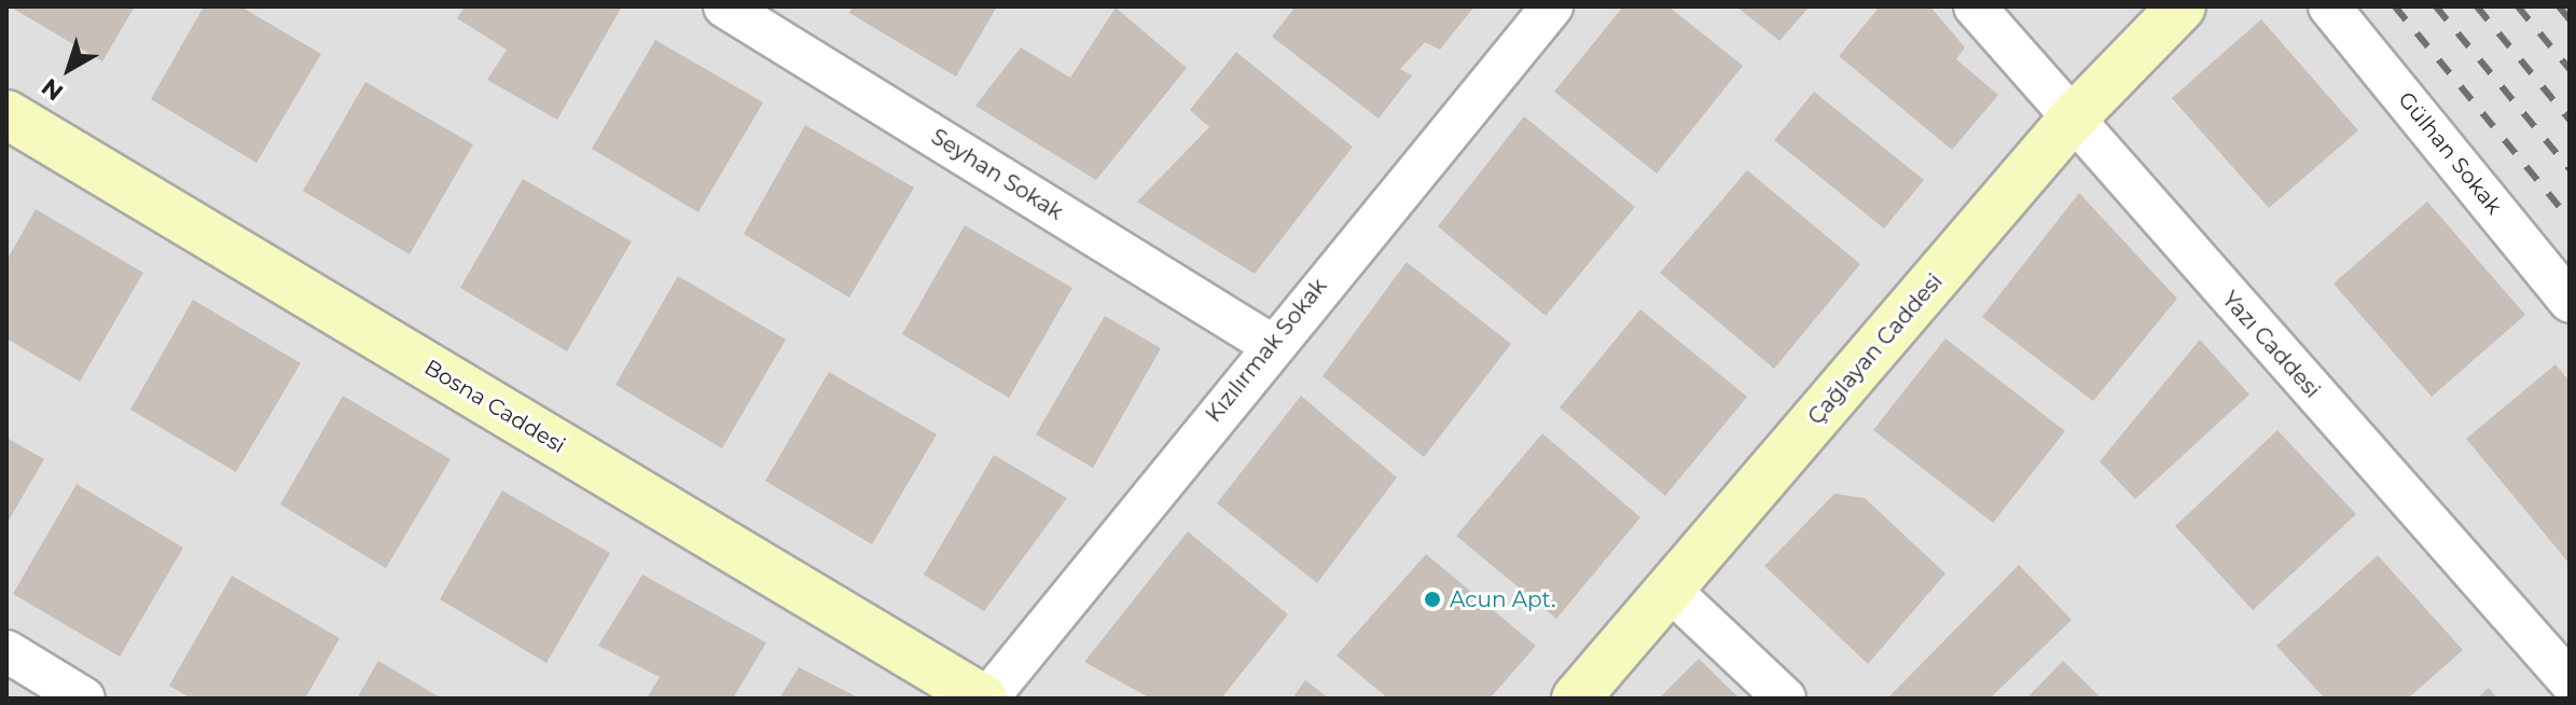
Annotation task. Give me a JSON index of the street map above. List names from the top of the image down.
{
  "streets": {
    "street": [
      "Gülhan Sokak",
      "Seyhan Sokak",
      "Yazı Caddesi",
      "Çağlayan Caddesi",
      "Kızılırmak Sokak",
      "Bosna Caddesi"
    ]
  },
  "crossings": [
    ["Seyhan Sokak", "Kızılırmak Sokak"],
    ["Yazı Caddesi", "Çağlayan Caddesi"],
    ["Kızılırmak Sokak", "Bosna Caddesi"]
  ],
  "places": ["Acun Apt."],
  "north": "bottom left"
}
